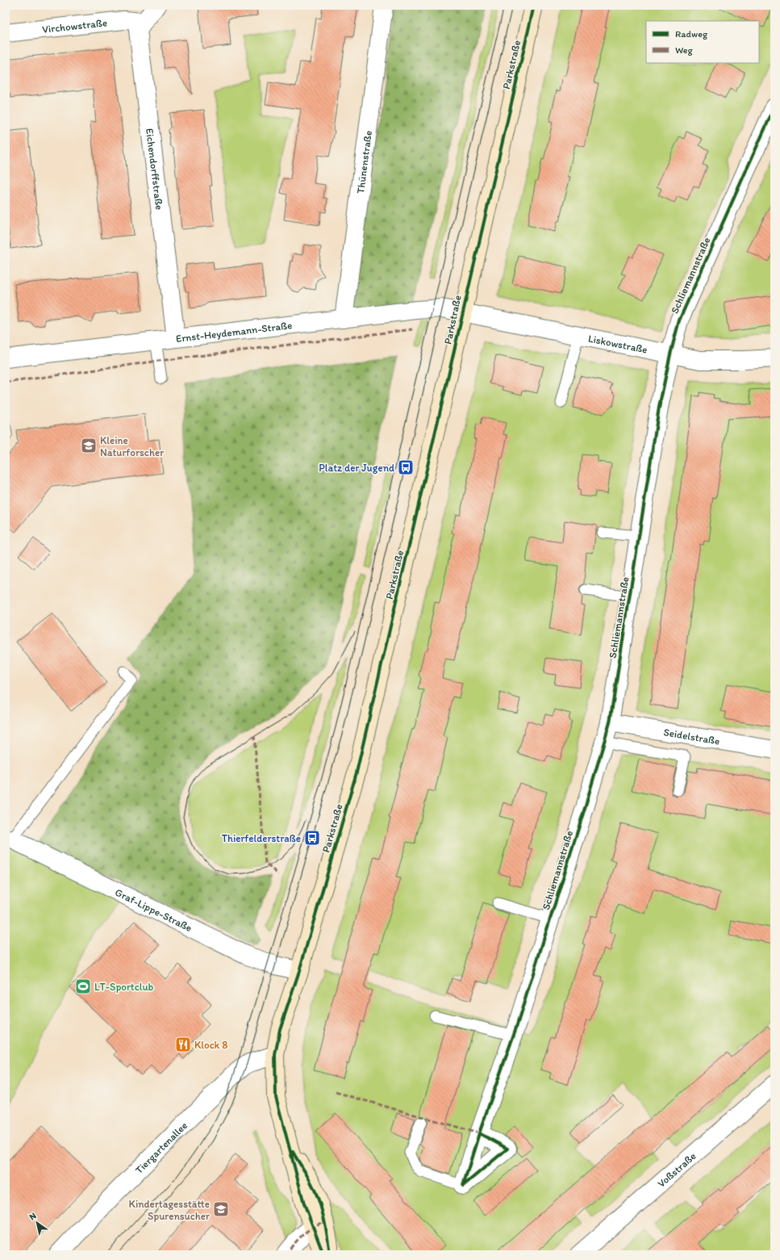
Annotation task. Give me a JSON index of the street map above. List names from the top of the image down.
{
  "streets": {
    "main road": ["Parkstraße"],
    "street": [
      "Virchowstraße",
      "Thünenstraße",
      "Eichendorffstraße",
      "Schliemannstraße",
      "Ernst-Heydemann-Straße",
      "Liskowstraße",
      "Seidelstraße",
      "Graf-Lippe-Straße",
      "Tiergartenallee",
      "Voßstraße"
    ]
  },
  "crossings": [
    ["Virchowstraße", "Eichendorffstraße"],
    ["Parkstraße", "Ernst-Heydemann-Straße"],
    ["Parkstraße", "Liskowstraße"],
    ["Parkstraße", "Graf-Lippe-Straße"],
    ["Parkstraße", "Tiergartenallee"],
    ["Thünenstraße", "Ernst-Heydemann-Straße"],
    ["Eichendorffstraße", "Ernst-Heydemann-Straße"],
    ["Schliemannstraße", "Liskowstraße"],
    ["Schliemannstraße", "Seidelstraße"],
    ["Ernst-Heydemann-Straße", "Liskowstraße"]
  ],
  "places": {
    "school or university": ["Kleine Naturforscher", "Kindertagesstätte Spurensucher"],
    "bus stop": ["Platz der Jugend", "Thierfelderstraße"],
    "sports": ["LT-Sportclub"],
    "restaurant": ["Klock 8"]
  },
  "legend": ["Radweg", "Weg"],
  "north": "top left"
}
